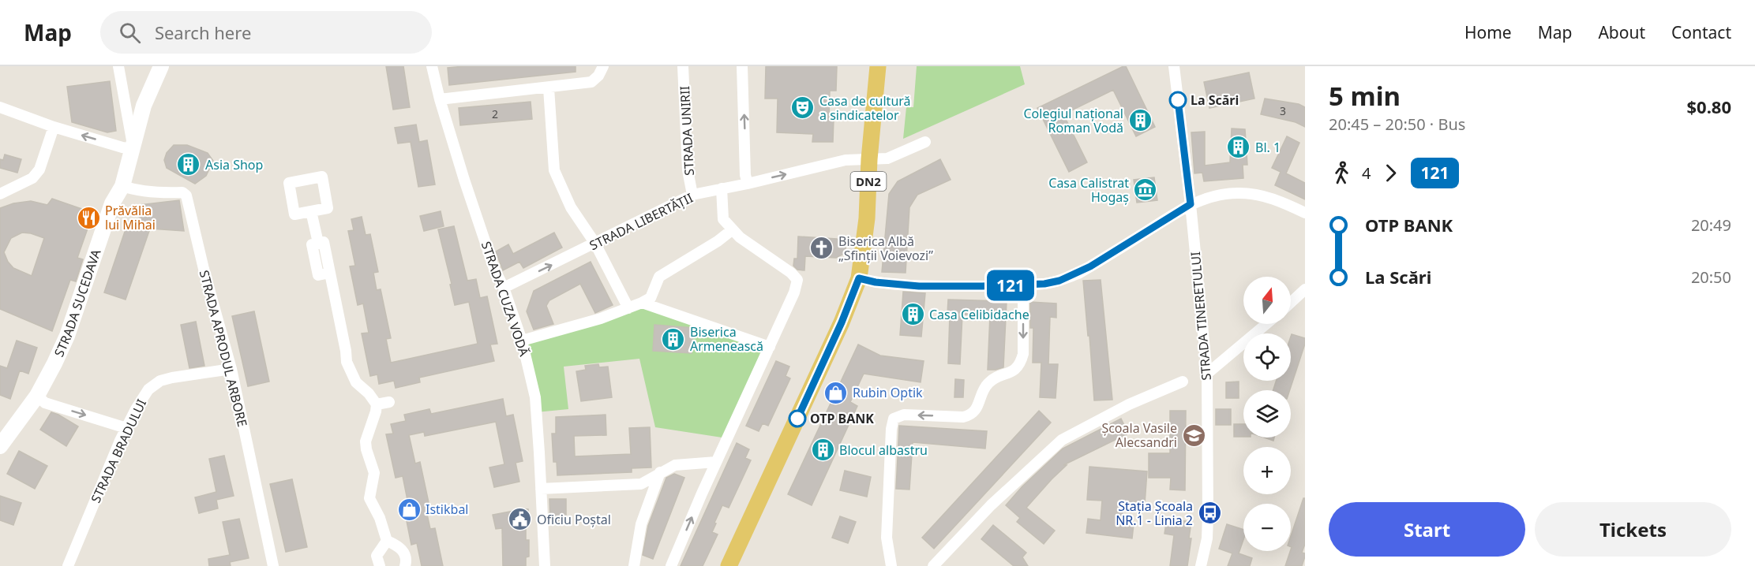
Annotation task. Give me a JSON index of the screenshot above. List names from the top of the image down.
{
  "streets": {
    "main road": ["DN2"],
    "street": [
      "STRADA UNIRII",
      "STRADA LIBERTĂȚII",
      "STRADA CUZA VODĂ",
      "STRADA SUCEDAVA",
      "STRADA TINERETULUI",
      "STRADA APRODUL ARBORE",
      "STRADA BRADULUI"
    ]
  },
  "crossings": [
    ["STRADA UNIRII", "STRADA LIBERTĂȚII"],
    ["DN2", "STRADA LIBERTĂȚII"],
    ["STRADA LIBERTĂȚII", "STRADA CUZA VODĂ"],
    ["STRADA SUCEDAVA", "STRADA APRODUL ARBORE"],
    ["STRADA APRODUL ARBORE", "STRADA BRADULUI"]
  ],
  "places": {
    "other": ["La Scări", "OTP BANK"],
    "theatre": ["Casa de cultură a sindicatelor"],
    "building": [
      "Colegiul național Roman Vodă",
      "Bl. 1",
      "Asia Shop",
      "Casa Celibidache",
      "Biserica Armenească",
      "Blocul albastru"
    ],
    "museum": ["Casa Calistrat Hogaș"],
    "restaurant": ["Prăvălia lui Mihai"],
    "church": ["Biserica Albă „Sfinții Voievozi”"],
    "shop": ["Rubin Optik", "Istikbal"],
    "school or university": ["Școala Vasile Alecsandri"],
    "bus stop": ["Stația Școala NR.1 - Linia 2"],
    "public building": ["Oficiu Poștal"]
  },
  "lines": ["bus line 121"],
  "house_numbers": ["3", "2"],
  "north": "top",
  "page": {
    "header": "Map",
    "search": "Search here",
    "nav": [
      "Home",
      "Map",
      "About",
      "Contact"
    ],
    "on_map": "121",
    "heading": ["5 min", "20:45 – 20:50 · Bus", "$0.80"],
    "legs": ["4", "121"],
    "list": [
      {
        "name": "OTP BANK",
        "value": "20:49"
      },
      {
        "name": "La Scări",
        "value": "20:50"
      }
    ],
    "map_buttons": ["+", "−"],
    "buttons": ["Start", "Tickets"]
  }
}
